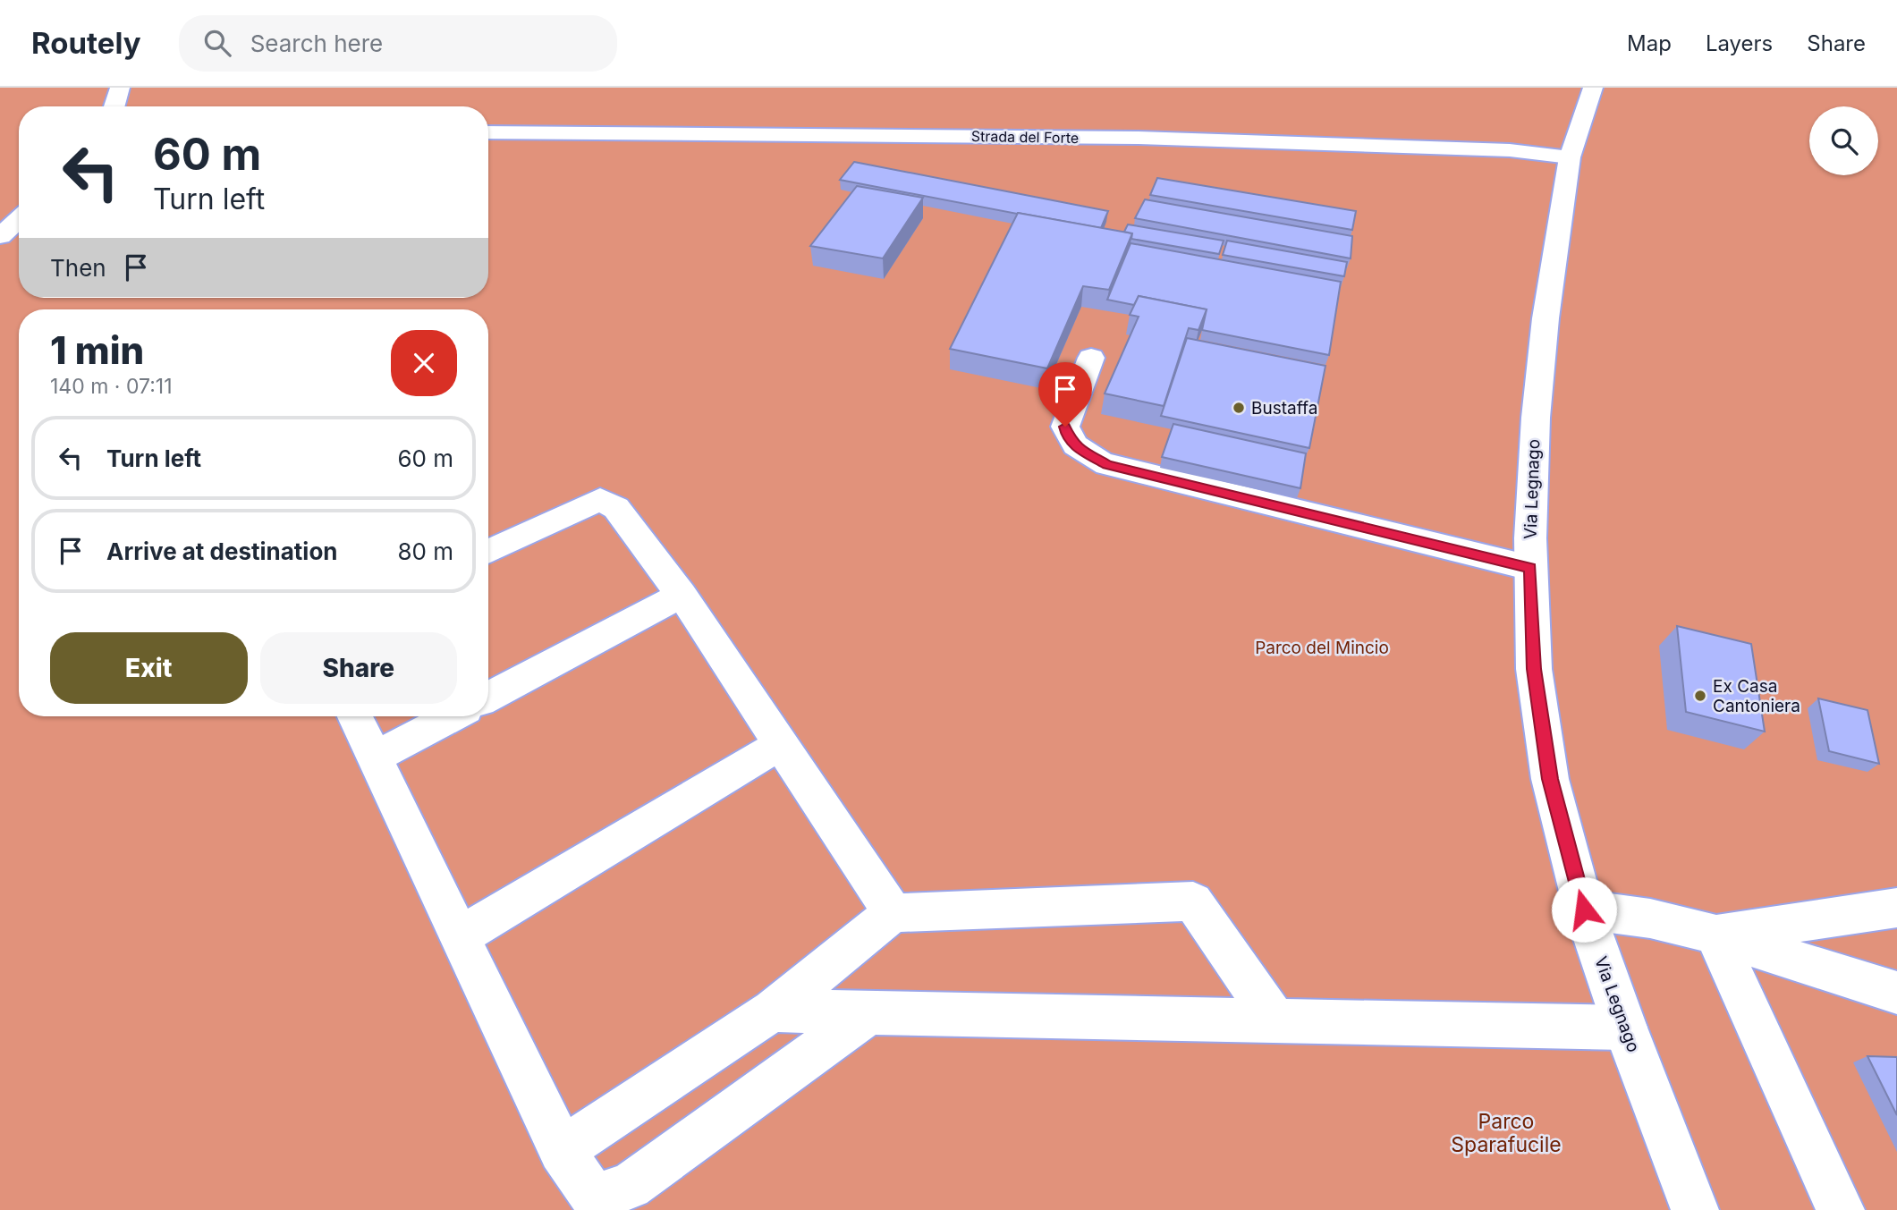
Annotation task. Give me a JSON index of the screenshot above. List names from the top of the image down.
{
  "streets": {
    "street": ["Strada del Forte", "Via Legnago"]
  },
  "crossings": [
    ["Strada del Forte", "Via Legnago"]
  ],
  "parks": ["Parco del Mincio", "Parco Sparafucile"],
  "places": ["Bustaffa", "Ex Casa Cantoniera"],
  "page": {
    "header": "Routely",
    "search": "Search here",
    "nav": ["Map", "Layers", "Share"],
    "turn": ["60 m", "Turn left"],
    "then": "Then",
    "heading": ["1 min", "140 m · 07:11"],
    "list": [
      {
        "name": "Turn left",
        "value": "60 m"
      },
      {
        "name": "Arrive at destination",
        "value": "80 m"
      }
    ],
    "buttons": ["Exit", "Share"]
  }
}
